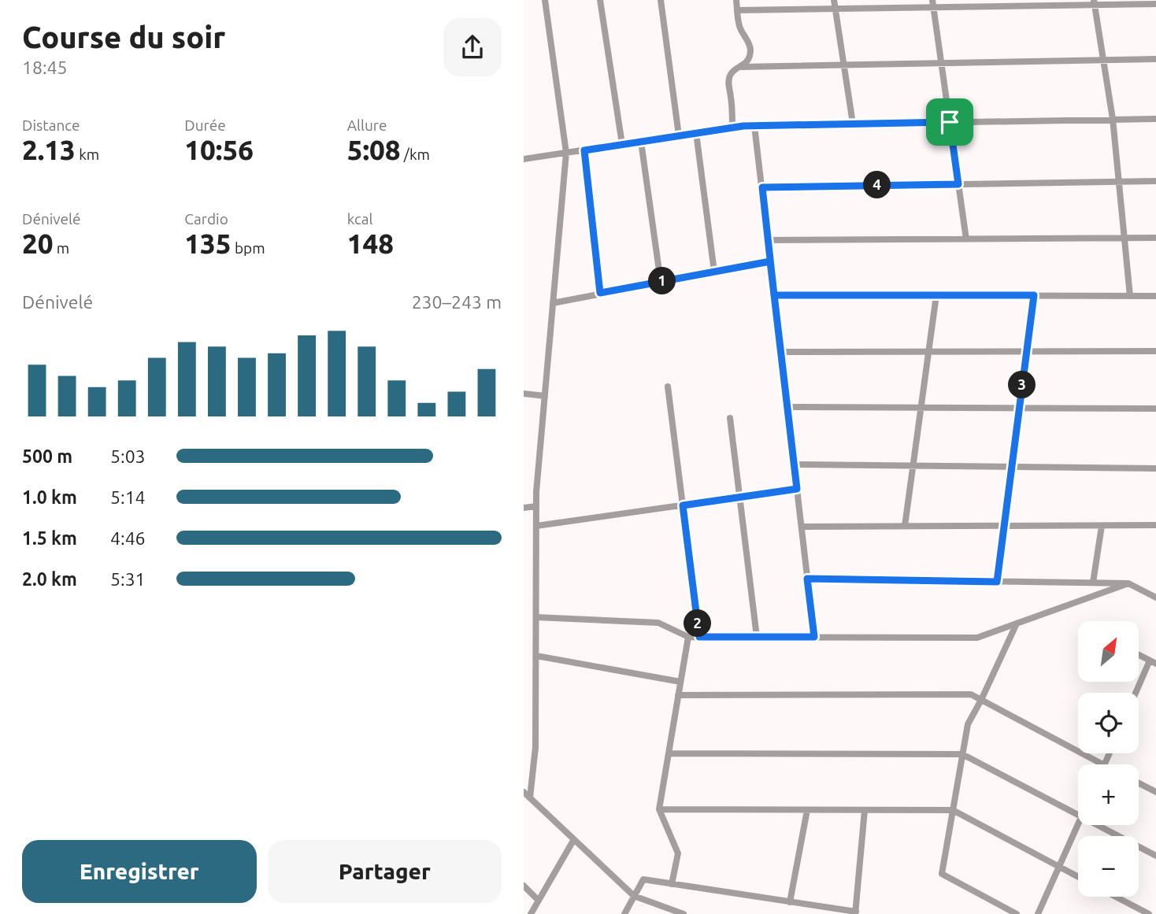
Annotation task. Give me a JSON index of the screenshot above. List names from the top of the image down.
{
  "north": "top right",
  "page": {
    "heading": ["Course du soir", "18:45"],
    "stats": [
      ["Distance", "2.13 km"],
      ["Durée", "10:56"],
      ["Allure", "5:08 /km"],
      ["Dénivelé", "20 m"],
      ["Cardio", "135 bpm"],
      ["kcal", "148"]
    ],
    "pins": [
      "4",
      "1",
      "3",
      "2"
    ],
    "chart": ["Dénivelé", "230–243 m"],
    "list": [
      {
        "name": "500 m",
        "note": "5:03"
      },
      {
        "name": "1.0 km",
        "note": "5:14"
      },
      {
        "name": "1.5 km",
        "note": "4:46"
      },
      {
        "name": "2.0 km",
        "note": "5:31"
      }
    ],
    "map_buttons": ["+", "−"],
    "buttons": ["Enregistrer", "Partager"]
  }
}
